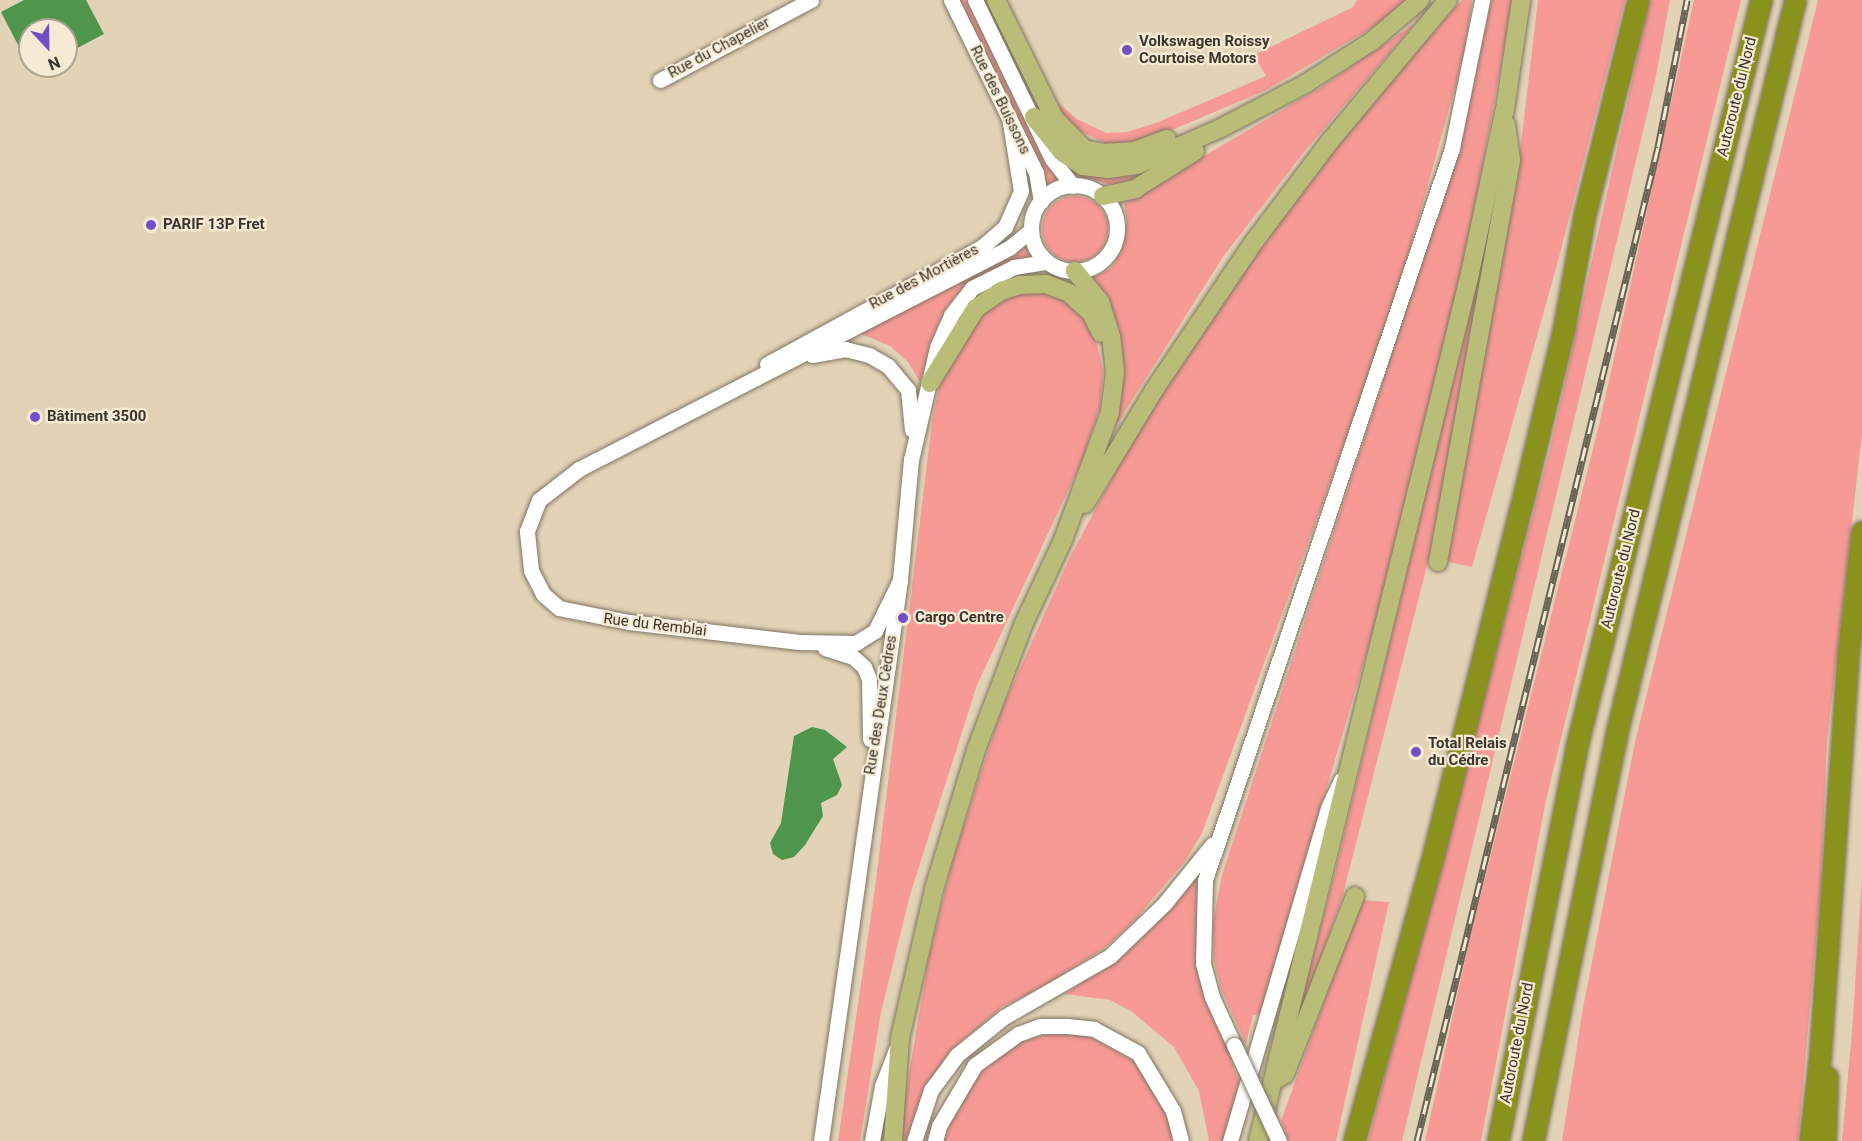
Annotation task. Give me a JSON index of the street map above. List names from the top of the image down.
{
  "streets": {
    "highway": ["Autoroute du Nord"],
    "street": [
      "Rue du Chapelier",
      "Rue des Buissons",
      "Rue des Mortières",
      "Rue du Remblai",
      "Rue des Deux Cèdres"
    ]
  },
  "crossings": [
    ["Rue des Buissons", "Rue des Mortières"],
    ["Rue des Buissons", "Rue des Deux Cèdres"],
    ["Rue des Mortières", "Rue du Remblai"],
    ["Rue des Mortières", "Rue des Deux Cèdres"],
    ["Rue du Remblai", "Rue des Deux Cèdres"]
  ],
  "places": [
    "Volkswagen Roissy Courtoise Motors",
    "PARIF 13P Fret",
    "Bâtiment 3500",
    "Cargo Centre",
    "Total Relais du Cédre"
  ],
  "north": "bottom"
}
